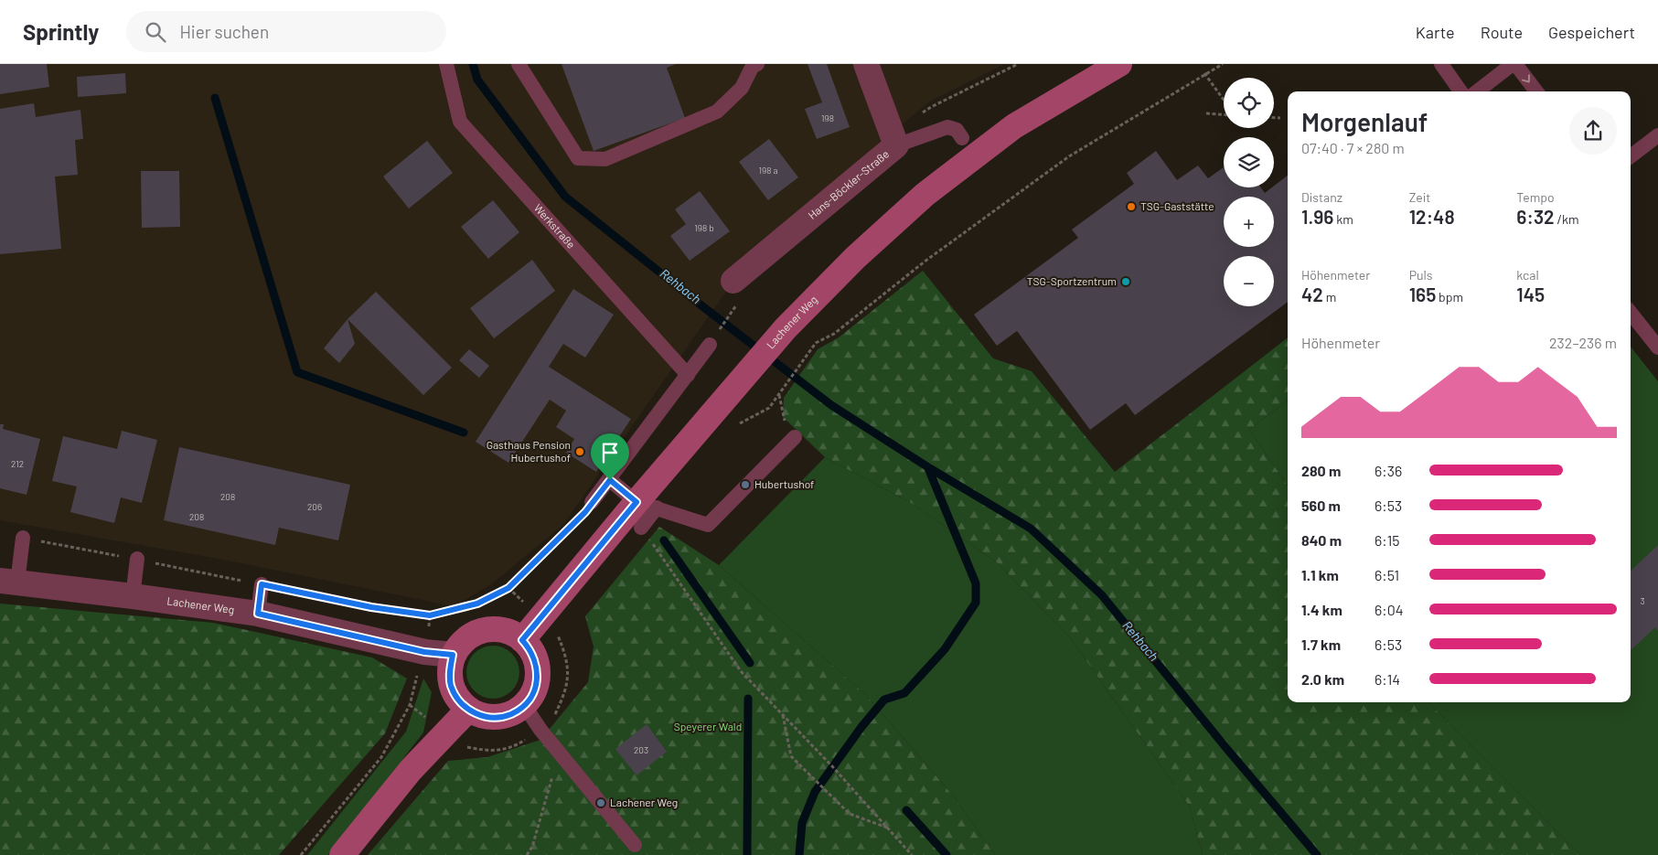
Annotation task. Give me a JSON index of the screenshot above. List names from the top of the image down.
{
  "streets": {
    "main road": ["Lachener Weg"],
    "street": ["Hans-Böckler-Straße"],
    "lane": ["Werkstraße"]
  },
  "water": ["Rehbach"],
  "parks": ["Speyerer Wald"],
  "places": [
    "TSG-Gaststätte",
    "TSG-Sportzentrum",
    "Gasthaus Pension Hubertushof",
    "Hubertushof",
    "Lachener Weg"
  ],
  "house_numbers": [
    "198",
    "198 a",
    "198 b",
    "212",
    "208",
    "206",
    "208",
    "3",
    "203"
  ],
  "page": {
    "header": "Sprintly",
    "search": "Hier suchen",
    "nav": ["Karte", "Route", "Gespeichert"],
    "map_buttons": ["+", "−"],
    "heading": ["Morgenlauf", "07:40 · 7 × 280 m"],
    "stats": [
      ["Distanz", "1.96 km"],
      ["Zeit", "12:48"],
      ["Tempo", "6:32 /km"],
      ["Höhenmeter", "42 m"],
      ["Puls", "165 bpm"],
      ["kcal", "145"]
    ],
    "chart": ["Höhenmeter", "232–236 m"],
    "list": [
      {
        "name": "280 m",
        "note": "6:36"
      },
      {
        "name": "560 m",
        "note": "6:53"
      },
      {
        "name": "840 m",
        "note": "6:15"
      },
      {
        "name": "1.1 km",
        "note": "6:51"
      },
      {
        "name": "1.4 km",
        "note": "6:04"
      },
      {
        "name": "1.7 km",
        "note": "6:53"
      },
      {
        "name": "2.0 km",
        "note": "6:14"
      }
    ]
  }
}
